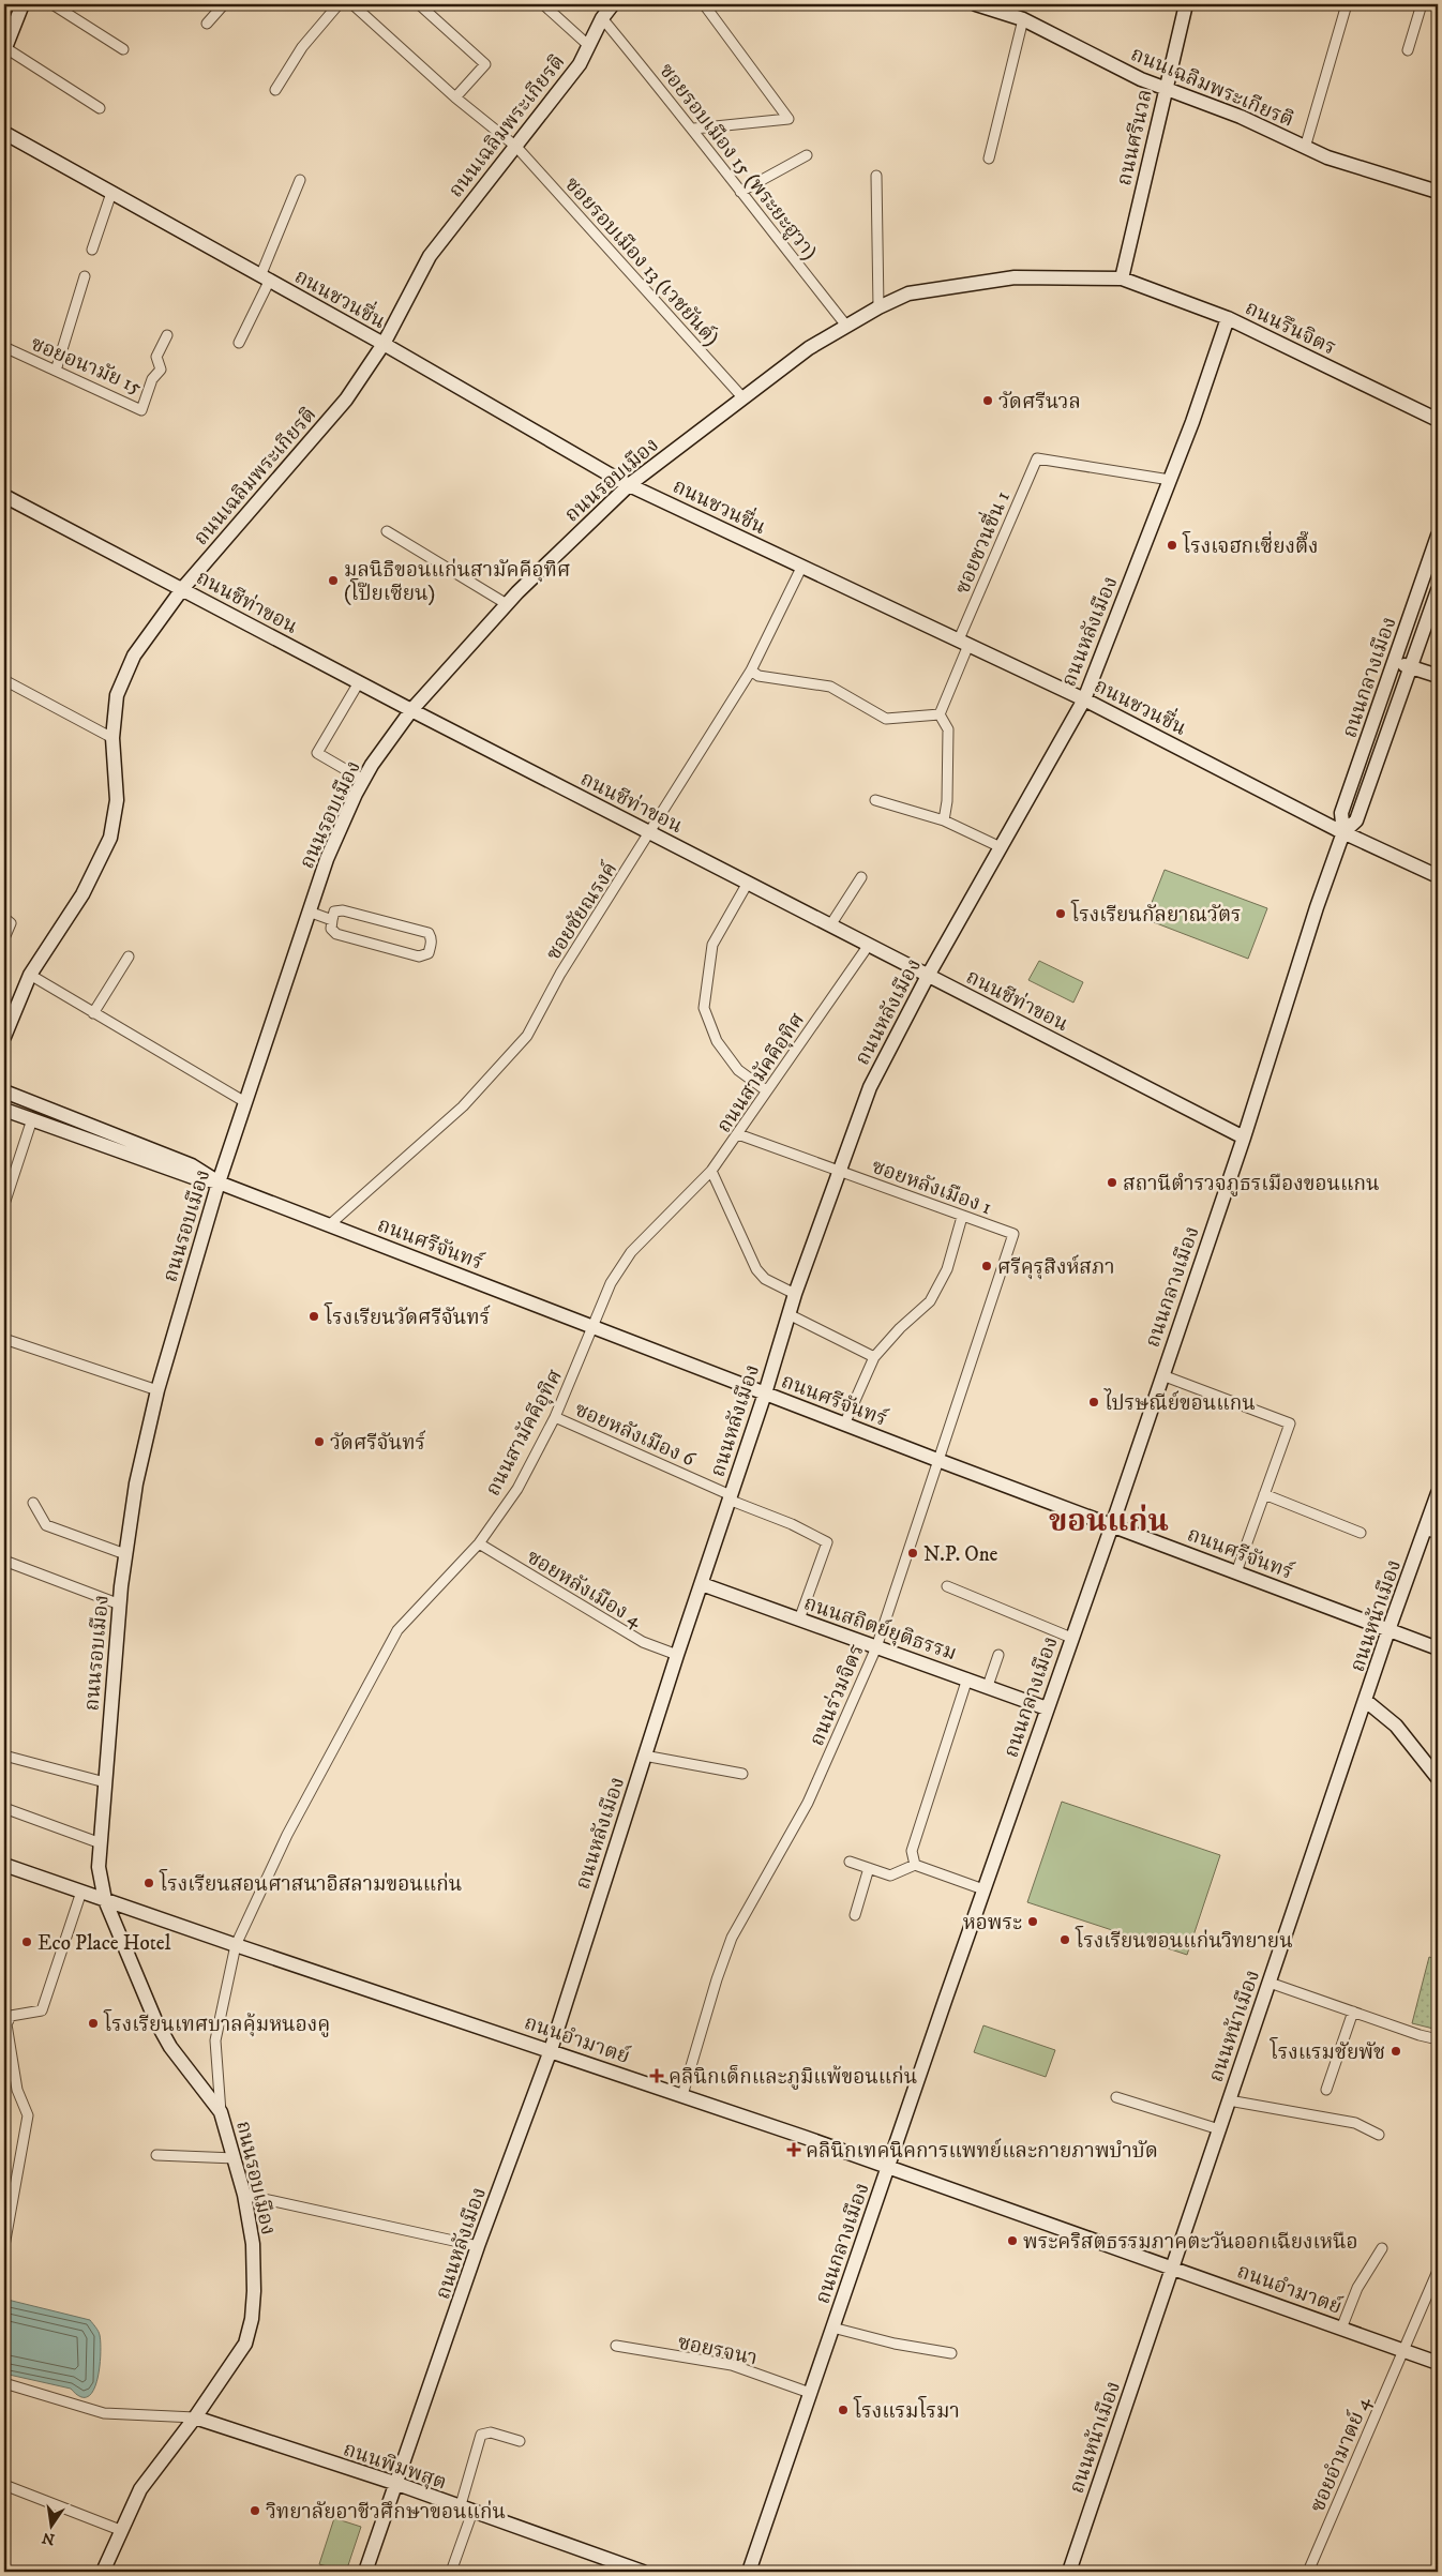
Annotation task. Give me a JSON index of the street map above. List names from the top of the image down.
{
  "streets": {
    "street": [
      "ถนนเฉลิมพระเกียรติ",
      "ถนนศรีนวล",
      "ซอยรอบเมือง 15 (พระยะฮูวา)",
      "ซอยรอบเมือง 13 (เวชยันต์)",
      "ถนนชวนชื่น",
      "ถนนรึนจิตร",
      "ซอยอนามัย 15",
      "ถนนรอบเมือง",
      "ซอยชวนชื่น 1",
      "ถนนชีท่าขอน",
      "ถนนหลังเมือง",
      "ถนนกลางเมือง",
      "ซอยชัยณรงค์",
      "ถนนสามัคคีอุทิศ",
      "ซอยหลังเมือง 1",
      "ถนนศรีจันทร์",
      "ซอยหลังเมือง 6",
      "ซอยหลังเมือง 4",
      "ถนนหน้าเมือง",
      "ถนนสถิตย์ยุติธรรม",
      "ถนนร่วมจิตร",
      "ถนนอำมาตย์",
      "ซอยรจนา",
      "ซอยอำมาตย์ 4",
      "ถนนพิมพสุต"
    ]
  },
  "crossings": [
    ["ถนนเฉลิมพระเกียรติ", "ถนนศรีนวล"],
    ["ถนนเฉลิมพระเกียรติ", "ซอยรอบเมือง 15 (พระยะฮูวา)"],
    ["ถนนเฉลิมพระเกียรติ", "ซอยรอบเมือง 13 (เวชยันต์)"],
    ["ถนนเฉลิมพระเกียรติ", "ถนนชวนชื่น"],
    ["ถนนเฉลิมพระเกียรติ", "ถนนชีท่าขอน"],
    ["ถนนศรีนวล", "ถนนรึนจิตร"],
    ["ถนนศรีนวล", "ถนนรอบเมือง"],
    ["ซอยรอบเมือง 15 (พระยะฮูวา)", "ถนนรอบเมือง"],
    ["ซอยรอบเมือง 13 (เวชยันต์)", "ถนนรอบเมือง"],
    ["ถนนชวนชื่น", "ถนนรอบเมือง"],
    ["ถนนชวนชื่น", "ซอยชวนชื่น 1"],
    ["ถนนชวนชื่น", "ถนนหลังเมือง"],
    ["ถนนชวนชื่น", "ถนนกลางเมือง"],
    ["ถนนชวนชื่น", "ซอยชัยณรงค์"],
    ["ถนนรึนจิตร", "ถนนรอบเมือง"],
    ["ถนนรึนจิตร", "ถนนหลังเมือง"],
    ["ถนนรอบเมือง", "ถนนชีท่าขอน"],
    ["ถนนรอบเมือง", "ถนนสามัคคีอุทิศ"],
    ["ถนนรอบเมือง", "ถนนศรีจันทร์"],
    ["ถนนรอบเมือง", "ถนนอำมาตย์"],
    ["ถนนรอบเมือง", "ถนนพิมพสุต"],
    ["ซอยชวนชื่น 1", "ถนนหลังเมือง"],
    ["ถนนชีท่าขอน", "ถนนหลังเมือง"],
    ["ถนนชีท่าขอน", "ถนนกลางเมือง"],
    ["ถนนชีท่าขอน", "ซอยชัยณรงค์"],
    ["ถนนชีท่าขอน", "ถนนสามัคคีอุทิศ"],
    ["ถนนหลังเมือง", "ซอยหลังเมือง 1"],
    ["ถนนหลังเมือง", "ถนนศรีจันทร์"],
    ["ถนนหลังเมือง", "ซอยหลังเมือง 6"],
    ["ถนนหลังเมือง", "ซอยหลังเมือง 4"],
    ["ถนนหลังเมือง", "ถนนสถิตย์ยุติธรรม"],
    ["ถนนหลังเมือง", "ถนนอำมาตย์"],
    ["ถนนหลังเมือง", "ถนนพิมพสุต"],
    ["ถนนกลางเมือง", "ถนนศรีจันทร์"],
    ["ถนนกลางเมือง", "ถนนสถิตย์ยุติธรรม"],
    ["ถนนกลางเมือง", "ถนนอำมาตย์"],
    ["ถนนกลางเมือง", "ซอยรจนา"],
    ["ซอยชัยณรงค์", "ถนนศรีจันทร์"],
    ["ถนนสามัคคีอุทิศ", "ซอยหลังเมือง 1"],
    ["ถนนสามัคคีอุทิศ", "ถนนศรีจันทร์"],
    ["ถนนสามัคคีอุทิศ", "ซอยหลังเมือง 6"],
    ["ถนนสามัคคีอุทิศ", "ซอยหลังเมือง 4"],
    ["ถนนสามัคคีอุทิศ", "ถนนอำมาตย์"],
    ["ซอยหลังเมือง 1", "ถนนร่วมจิตร"],
    ["ถนนศรีจันทร์", "ถนนหน้าเมือง"],
    ["ถนนศรีจันทร์", "ถนนร่วมจิตร"],
    ["ซอยหลังเมือง 6", "ถนนสถิตย์ยุติธรรม"],
    ["ถนนหน้าเมือง", "ถนนอำมาตย์"],
    ["ถนนสถิตย์ยุติธรรม", "ถนนร่วมจิตร"],
    ["ถนนร่วมจิตร", "ถนนอำมาตย์"],
    ["ถนนอำมาตย์", "ซอยอำมาตย์ 4"]
  ],
  "districts": ["ขอนแก่น"],
  "places": {
    "other": [
      "วัดศรีนวล",
      "โรงเจฮกเซี่ยงตึ๊ง",
      "มูลนิธิขอนแก่นสามัคคีอุทิศ (โป๊ยเซียน)",
      "โรงเรียนกัลยาณวัตร",
      "สถานีตำรวจภูธรเมืองขอนแกน",
      "ศรีคุรุสิงห์สภา",
      "โรงเรียนวัดศรีจันทร์",
      "ไปรษณีย์ขอนแกน",
      "วัดศรีจันทร์",
      "N.P. One",
      "โรงเรียนสอนศาสนาอิสลามขอนแก่น",
      "หอพระ",
      "โรงเรียนขอนแก่นวิทยายน",
      "Eco Place Hotel",
      "โรงเรียนเทศบาลคุ้มหนองคู",
      "โรงแรมชัยพัช",
      "พระคริสตธรรมภาคตะวันออกเฉียงเหนือ",
      "โรงแรมโรมา",
      "วิทยาลัยอาชีวศึกษาขอนแก่น"
    ],
    "health": ["คลินิกเด็กและภูมิแพ้ขอนแก่น", "คลินิกเทคนิคการแพทย์และกายภาพบำบัด"]
  },
  "north": "bottom"
}
